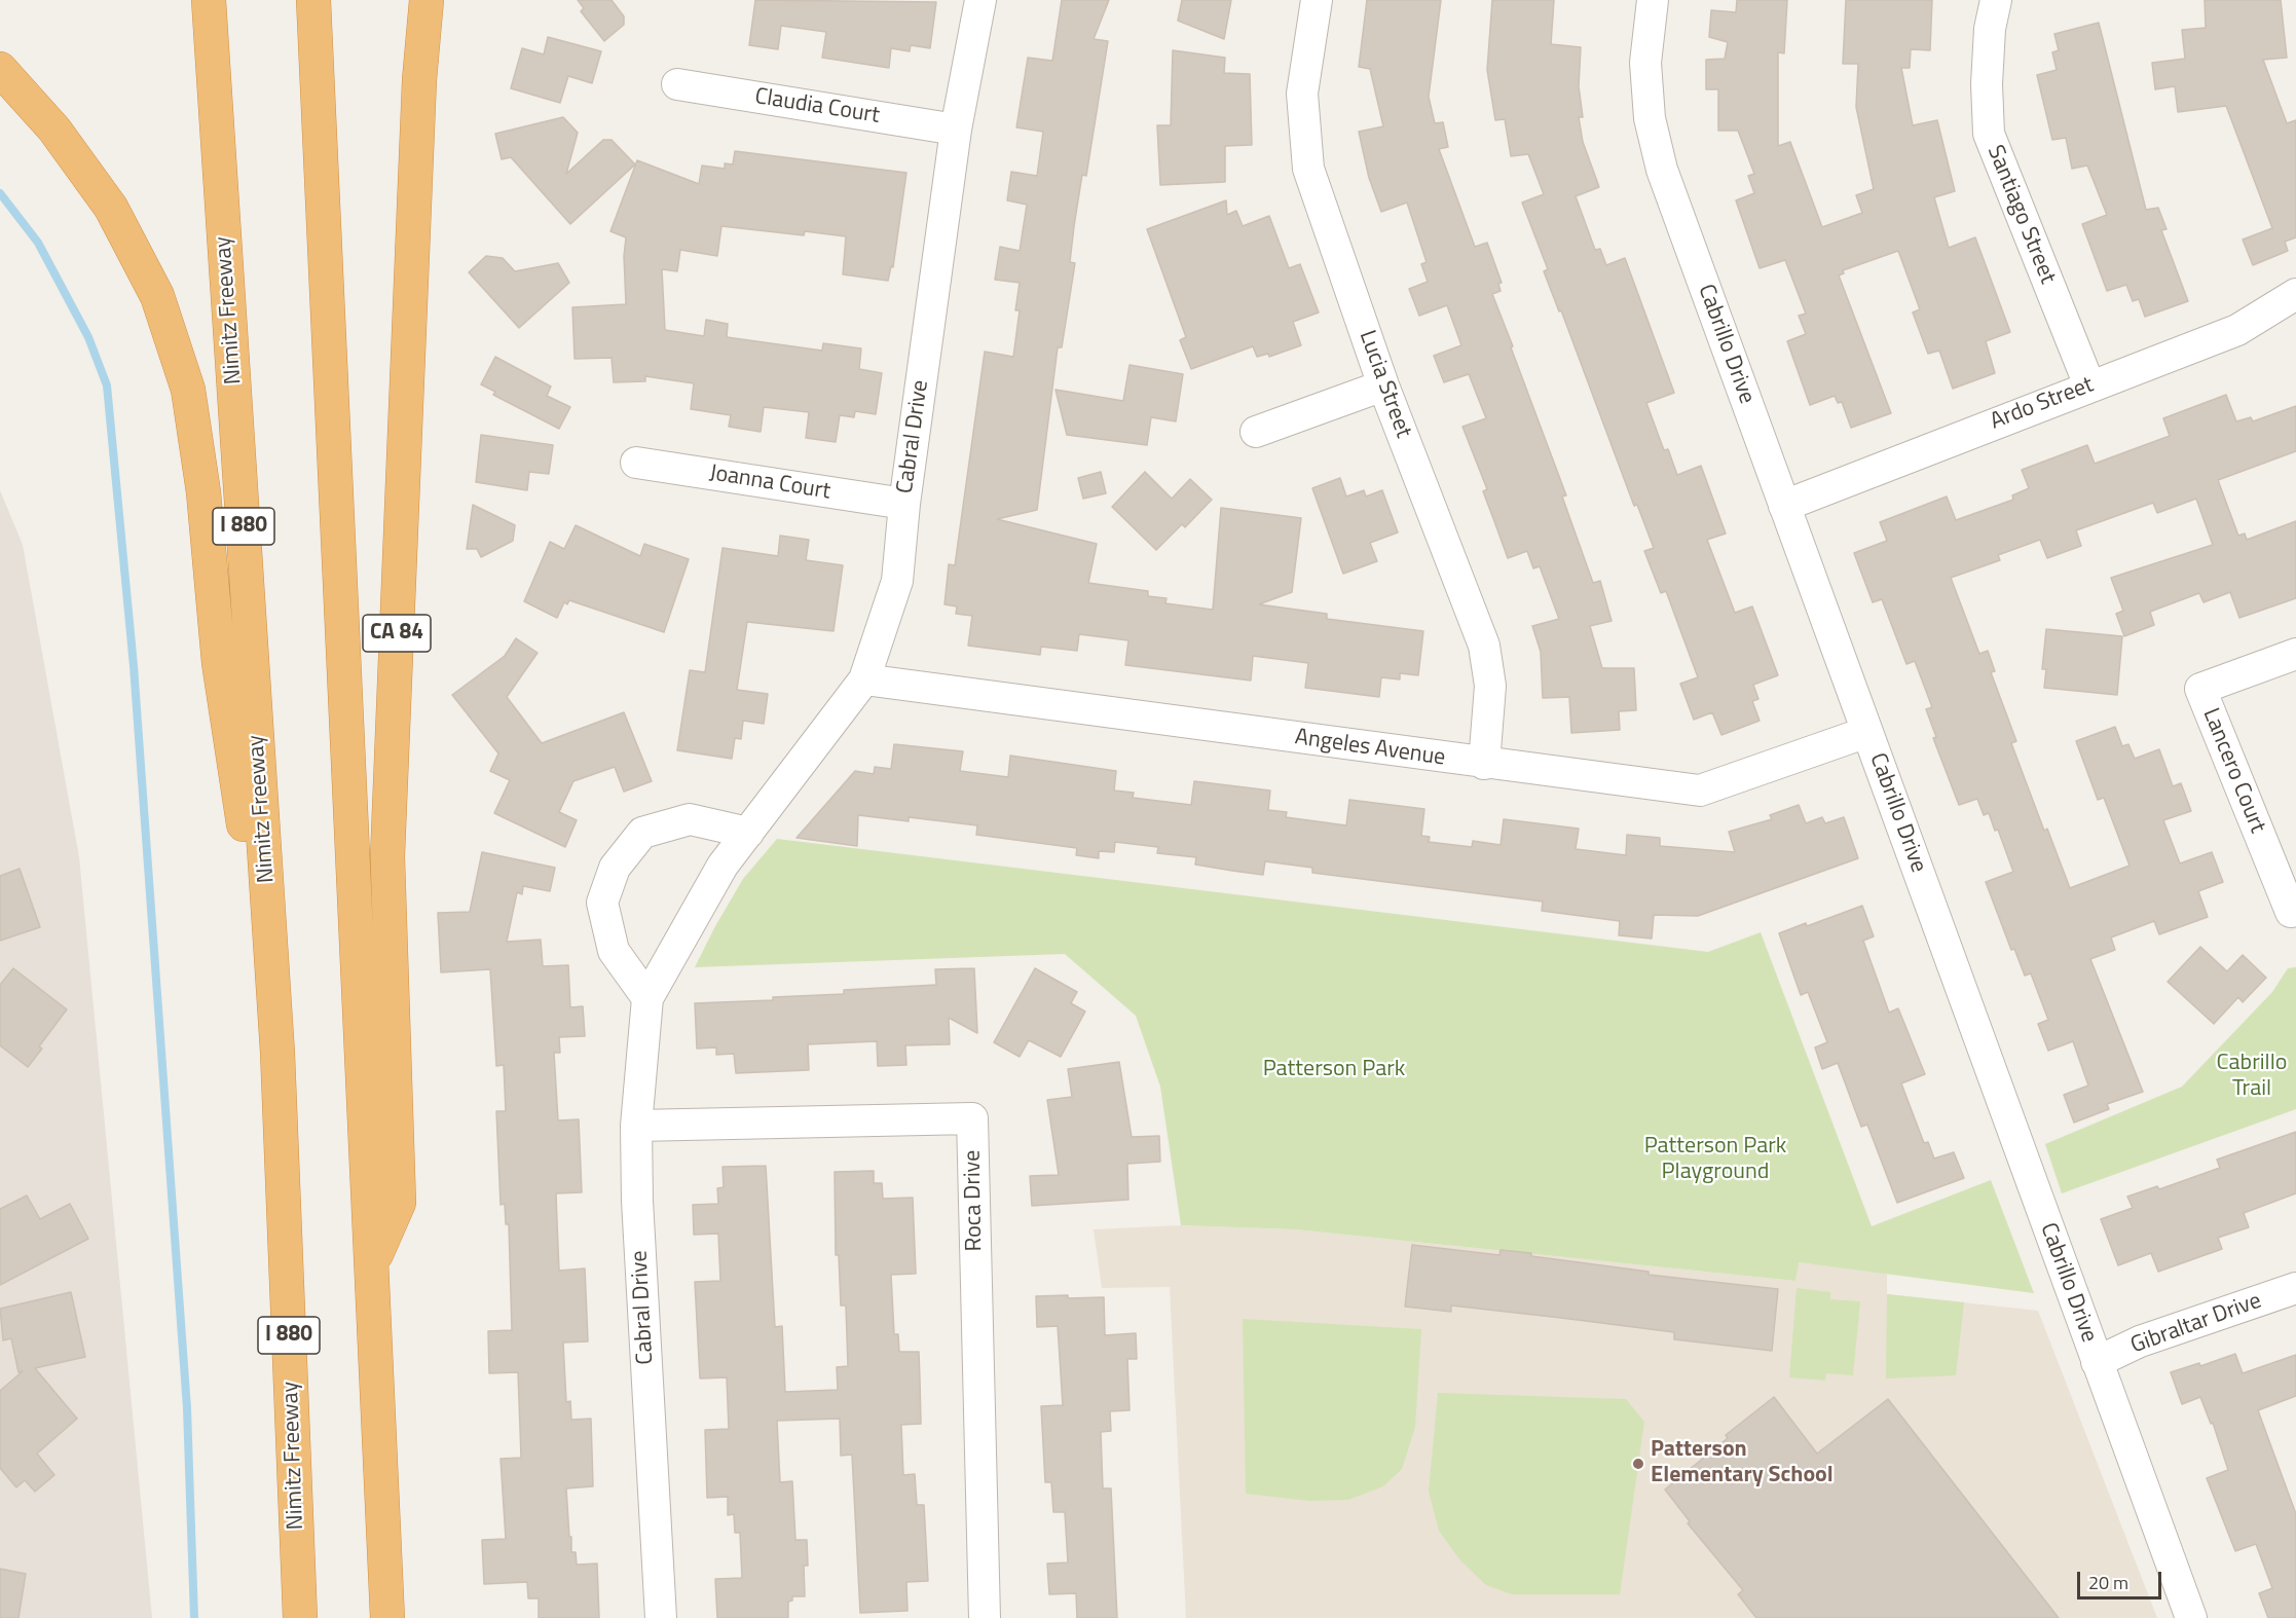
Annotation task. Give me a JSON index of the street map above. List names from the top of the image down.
{
  "streets": {
    "highway": ["Nimitz Freeway", "I 880", "CA 84"],
    "street": [
      "Claudia Court",
      "Santiago Street",
      "Cabrillo Drive",
      "Lucia Street",
      "Ardo Street",
      "Cabral Drive",
      "Joanna Court",
      "Angeles Avenue",
      "Lancero Court",
      "Roca Drive",
      "Gibraltar Drive"
    ]
  },
  "crossings": [
    ["Claudia Court", "Cabral Drive"],
    ["Santiago Street", "Ardo Street"],
    ["Cabrillo Drive", "Ardo Street"],
    ["Cabrillo Drive", "Angeles Avenue"],
    ["Cabrillo Drive", "Gibraltar Drive"],
    ["Lucia Street", "Angeles Avenue"],
    ["Cabral Drive", "Joanna Court"],
    ["Cabral Drive", "Angeles Avenue"],
    ["Cabral Drive", "Roca Drive"]
  ],
  "parks": ["Cabrillo Trail", "Patterson Park", "Patterson Park Playground"],
  "places": ["Patterson Elementary School"],
  "scale_bar": "20 m"
}
